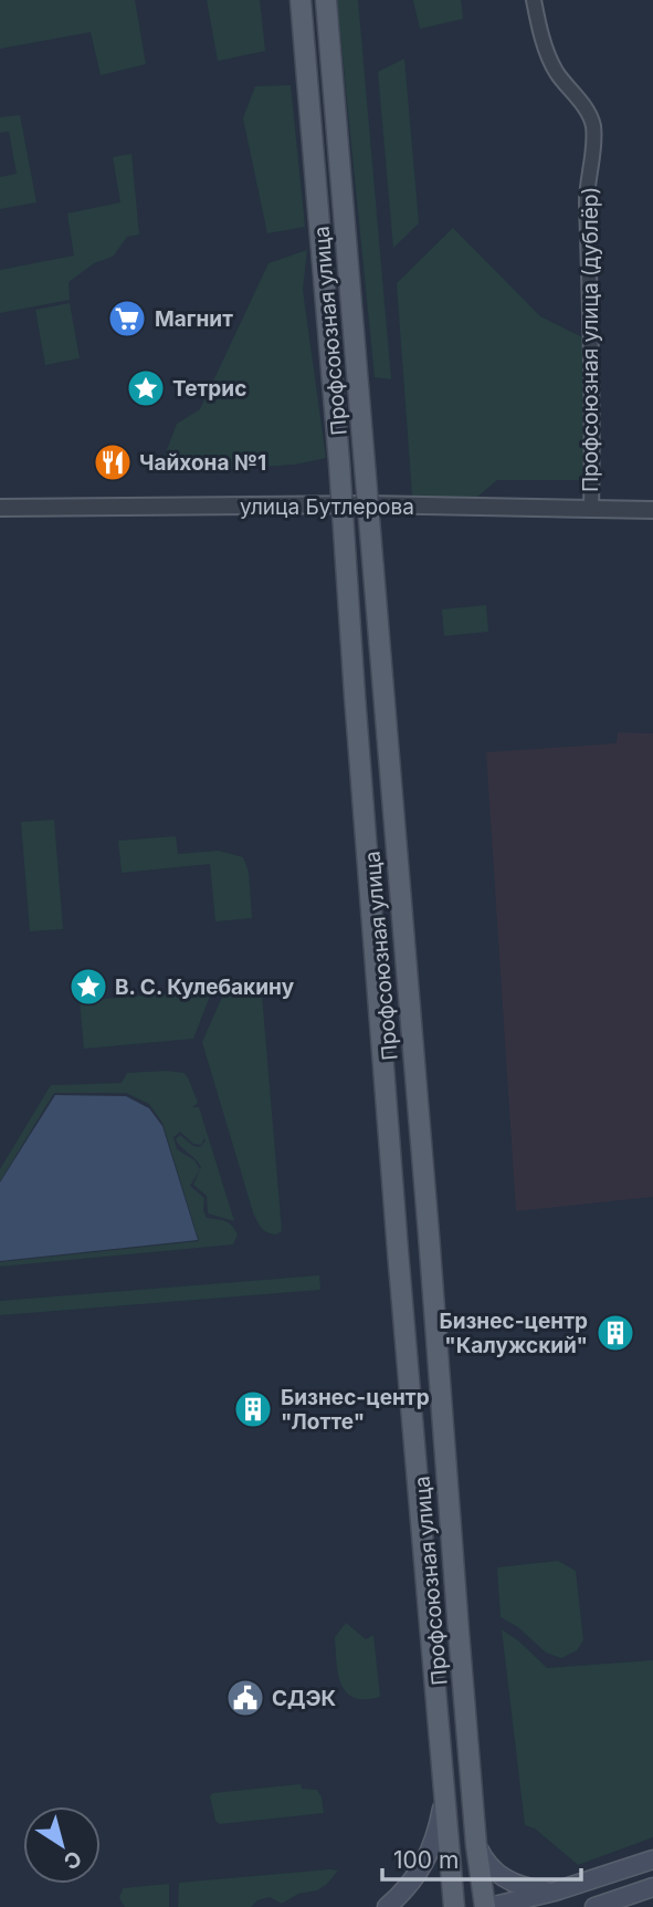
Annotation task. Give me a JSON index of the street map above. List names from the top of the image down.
{
  "streets": {
    "main road": ["Профсоюзная улица"],
    "street": ["Профсоюзная улица (дублёр)", "улица Бутлерова"]
  },
  "crossings": [
    ["Профсоюзная улица", "улица Бутлерова"],
    ["Профсоюзная улица (дублёр)", "улица Бутлерова"]
  ],
  "places": {
    "supermarket": ["Магнит"],
    "place": ["Тетрис", "В. С. Кулебакину"],
    "restaurant": ["Чайхона №1"],
    "building": ["Бизнес-центр \"Калужский\"", "Бизнес-центр \"Лотте\""],
    "public building": ["СДЭК"]
  },
  "scale_bar": "100 m",
  "north": "bottom right"
}
